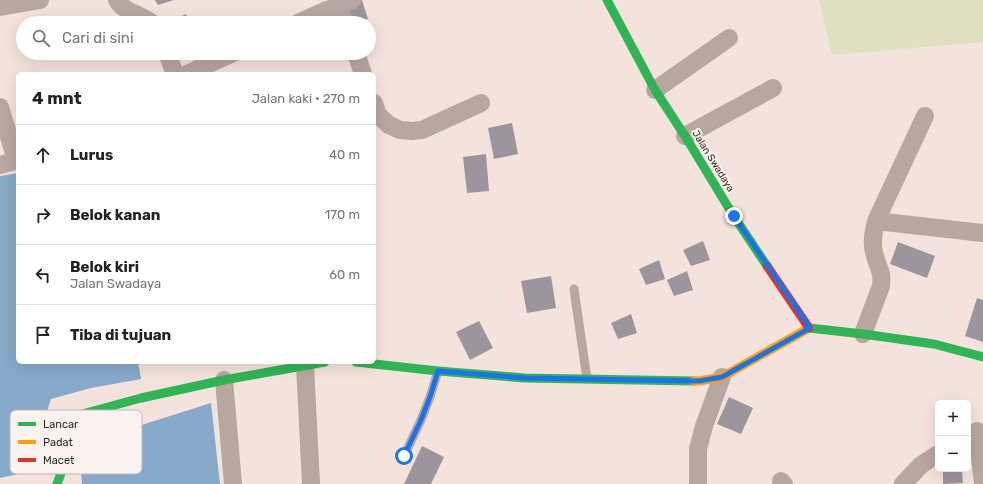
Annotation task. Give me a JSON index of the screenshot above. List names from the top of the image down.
{
  "streets": {
    "street": ["Jalan Swadaya"]
  },
  "legend": ["Lancar", "Padat", "Macet"],
  "page": {
    "search": "Cari di sini",
    "heading": ["4 mnt", "Jalan kaki · 270 m"],
    "list": [
      ["Lurus", "40 m"],
      ["Belok kanan", "170 m"],
      ["Belok kiri", "Jalan Swadaya", "60 m"],
      "Tiba di tujuan"
    ],
    "map_buttons": ["+", "−"]
  }
}
